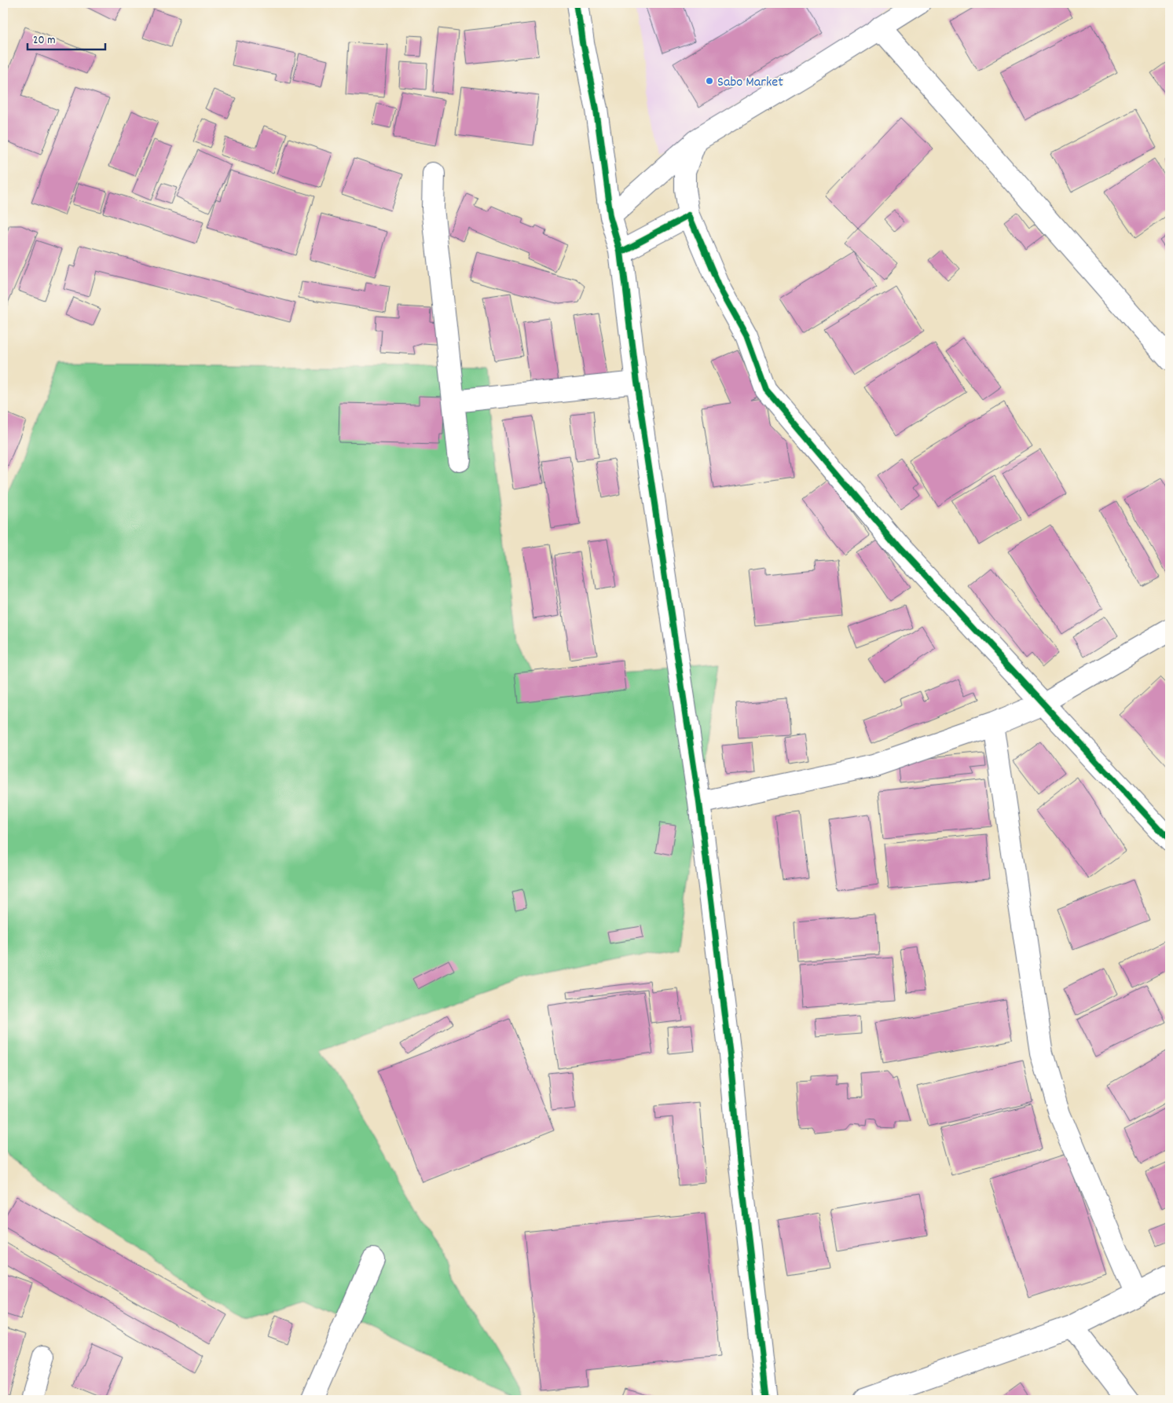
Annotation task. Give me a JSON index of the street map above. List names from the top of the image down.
{
  "places": ["Sabo Market"],
  "scale_bar": "20 m"
}
